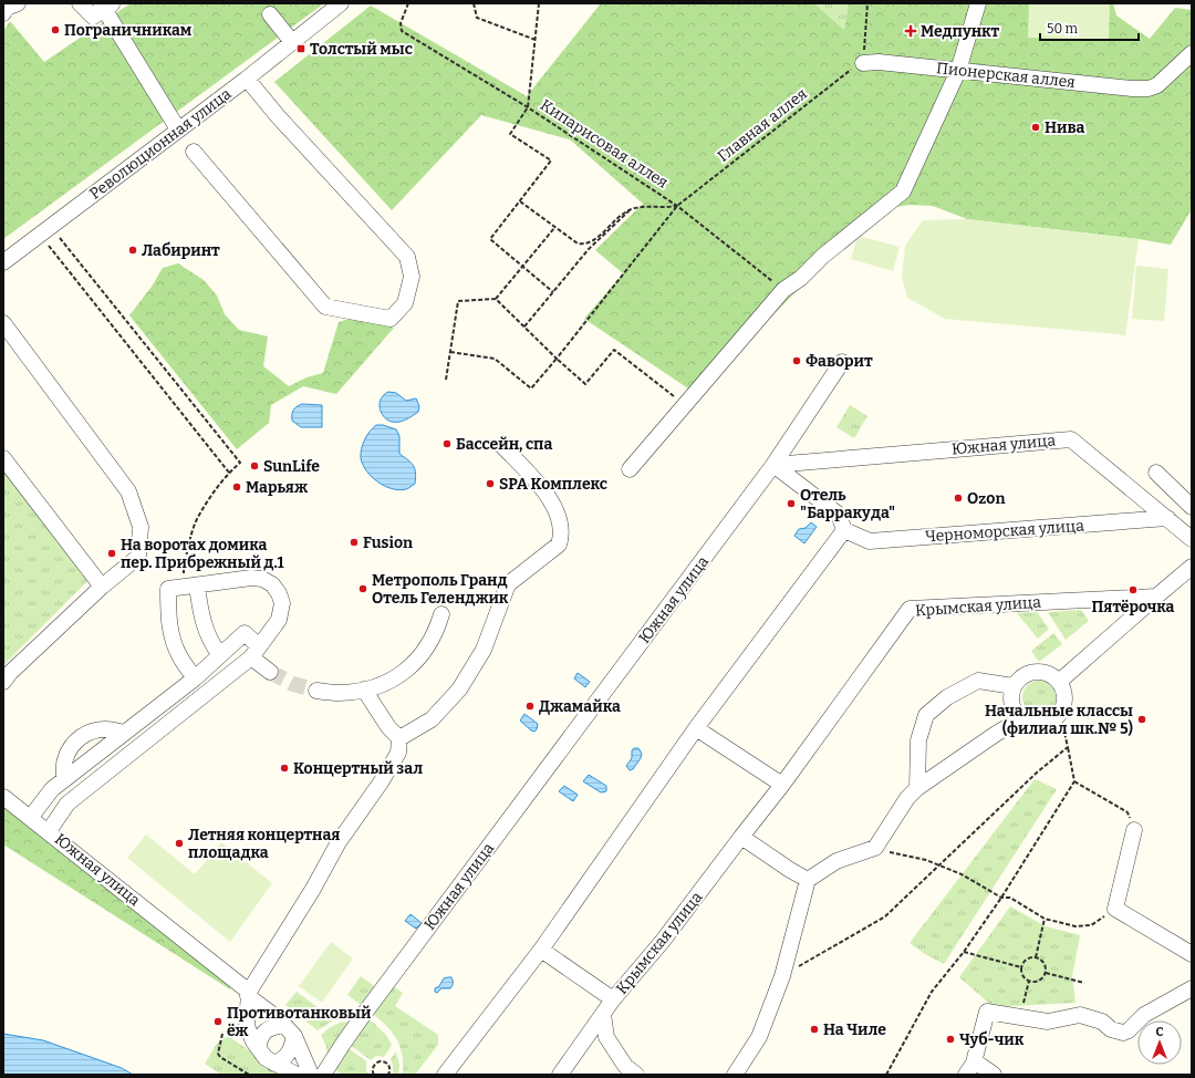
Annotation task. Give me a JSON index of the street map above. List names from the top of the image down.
{
  "streets": {
    "street": [
      "Пионерская аллея",
      "Революционная улица",
      "Южная улица",
      "Черноморская улица",
      "Крымская улица"
    ],
    "path": ["Главная аллея", "Кипарисовая аллея"]
  },
  "crossings": [
    ["Пионерская аллея", "Главная аллея"],
    ["Главная аллея", "Кипарисовая аллея"],
    ["Южная улица", "Черноморская улица"]
  ],
  "places": {
    "other": [
      "Пограничникам",
      "Нива",
      "Лабиринт",
      "Фаворит",
      "Бассейн, спа",
      "SunLife",
      "SPA Комплекс",
      "Марьяж",
      "Ozon",
      "Отель \"Барракуда\"",
      "Fusion",
      "На воротах домика пер. Прибрежный д.1",
      "Метрополь Гранд Отель Геленджик",
      "Пятёрочка",
      "Джамайка",
      "Начальные классы (филиал шк.№ 5)",
      "Концертный зал",
      "Летняя концертная площадка",
      "Противотанковый ёж",
      "На Чиле",
      "Чуб-чик"
    ],
    "health": ["Медпункт"],
    "transit": ["Толстый мыс"]
  },
  "scale_bar": "50 m",
  "north": "top"
}
